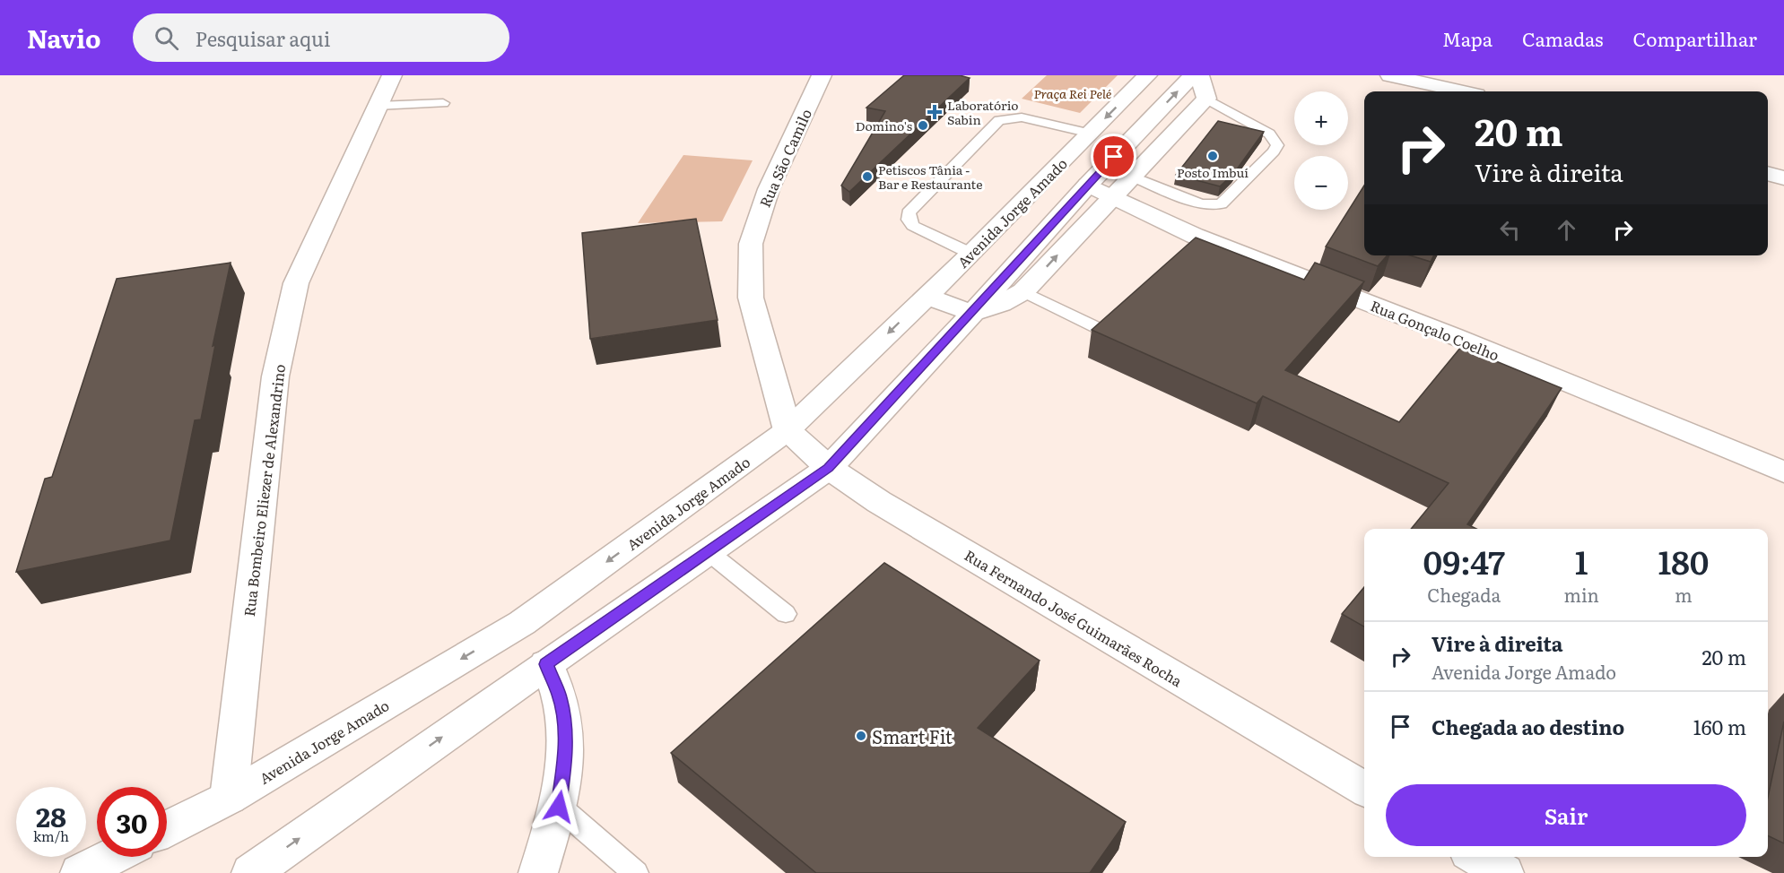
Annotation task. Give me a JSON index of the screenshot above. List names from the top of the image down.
{
  "streets": {
    "main road": [
      "Rua São Camilo",
      "Avenida Jorge Amado",
      "Rua Gonçalo Coelho",
      "Rua Bombeiro Eliezer de Alexandrino",
      "Rua Fernando José Guimarães Rocha"
    ]
  },
  "crossings": [
    ["Rua São Camilo", "Avenida Jorge Amado"],
    ["Rua São Camilo", "Rua Fernando José Guimarães Rocha"],
    ["Avenida Jorge Amado", "Rua Bombeiro Eliezer de Alexandrino"],
    ["Avenida Jorge Amado", "Rua Fernando José Guimarães Rocha"]
  ],
  "parks": ["Praça Rei Pelé"],
  "places": {
    "health": ["Laboratório Sabin"],
    "other": [
      "Domino's",
      "Posto Imbuí",
      "Petiscos Tânia - Bar e Restaurante",
      "Smart Fit"
    ]
  },
  "page": {
    "header": "Navio",
    "search": "Pesquisar aqui",
    "nav": ["Mapa", "Camadas", "Compartilhar"],
    "map_buttons": ["+", "−"],
    "turn": ["20 m", "Vire à direita"],
    "eta": [
      "09:47",
      "Chegada",
      "1",
      "min",
      "180",
      "m"
    ],
    "list": [
      {
        "name": "Vire à direita",
        "note": "Avenida Jorge Amado",
        "value": "20 m"
      },
      {
        "name": "Chegada ao destino",
        "value": "160 m"
      }
    ],
    "buttons": "Sair",
    "speed": "28 km/h",
    "limit": "30"
  }
}
